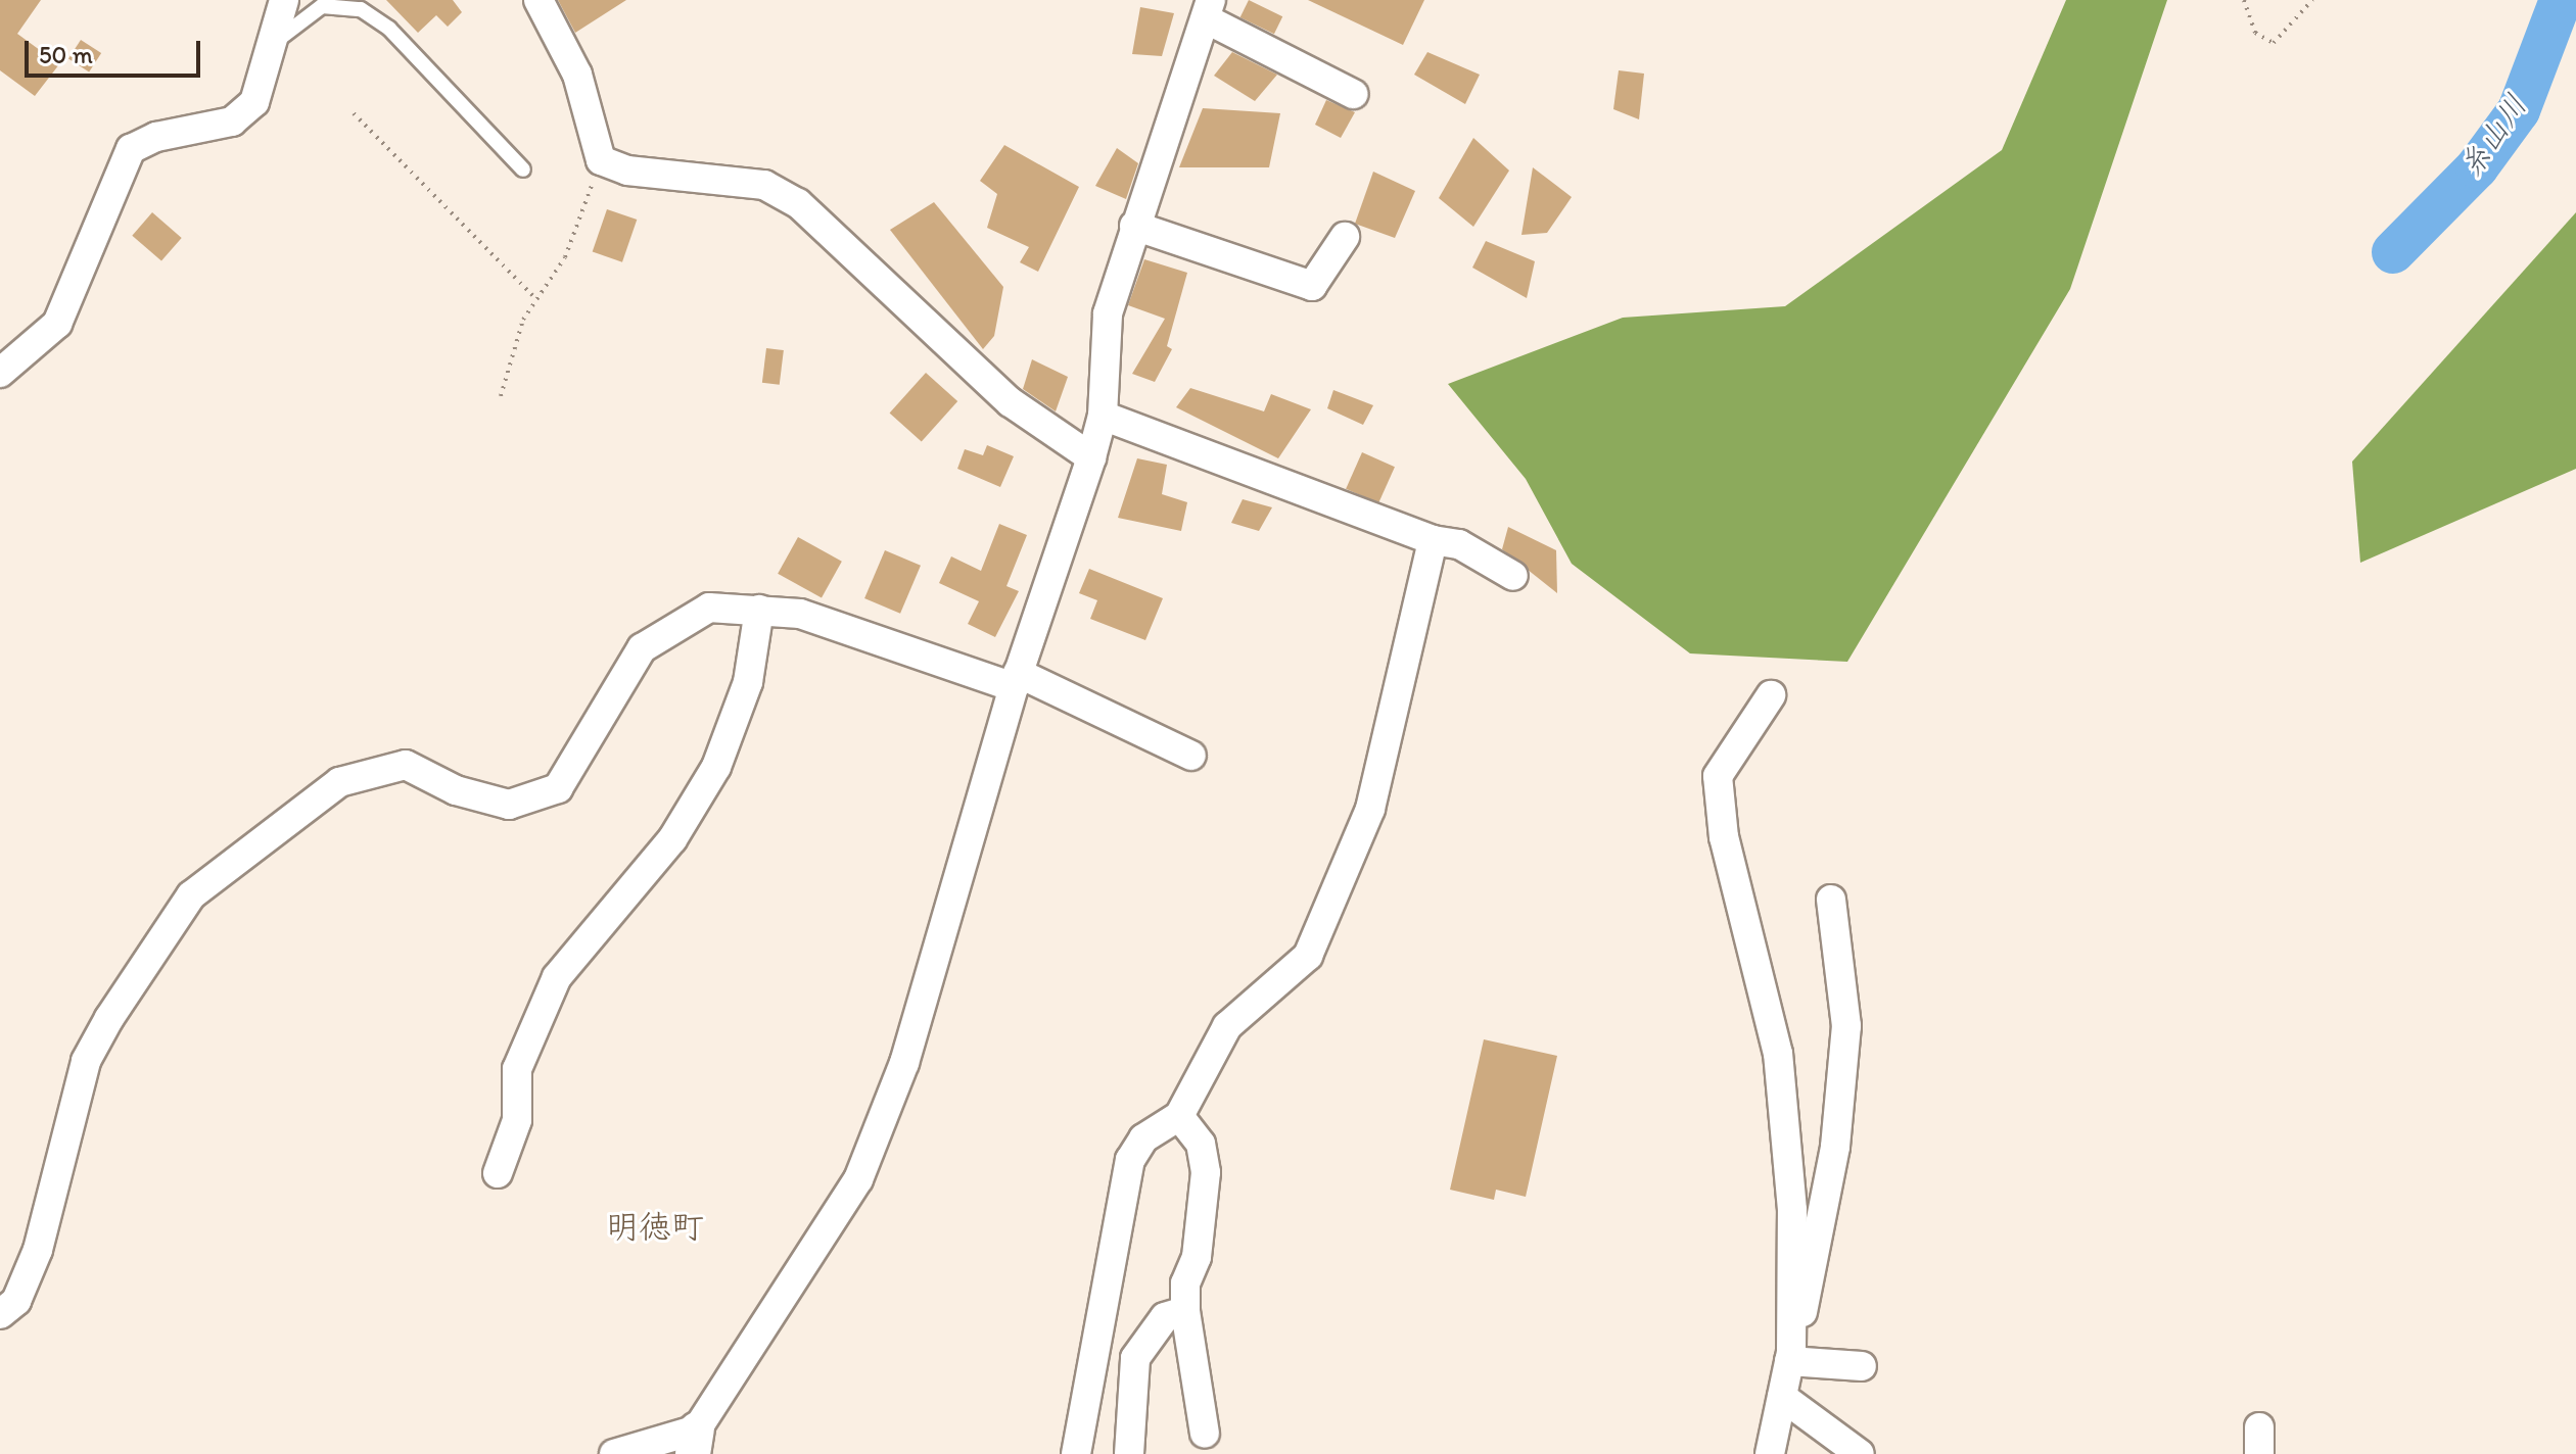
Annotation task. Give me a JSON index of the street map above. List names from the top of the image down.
{
  "districts": ["明徳町"],
  "water": ["糸山川"],
  "scale_bar": "50 m"
}
